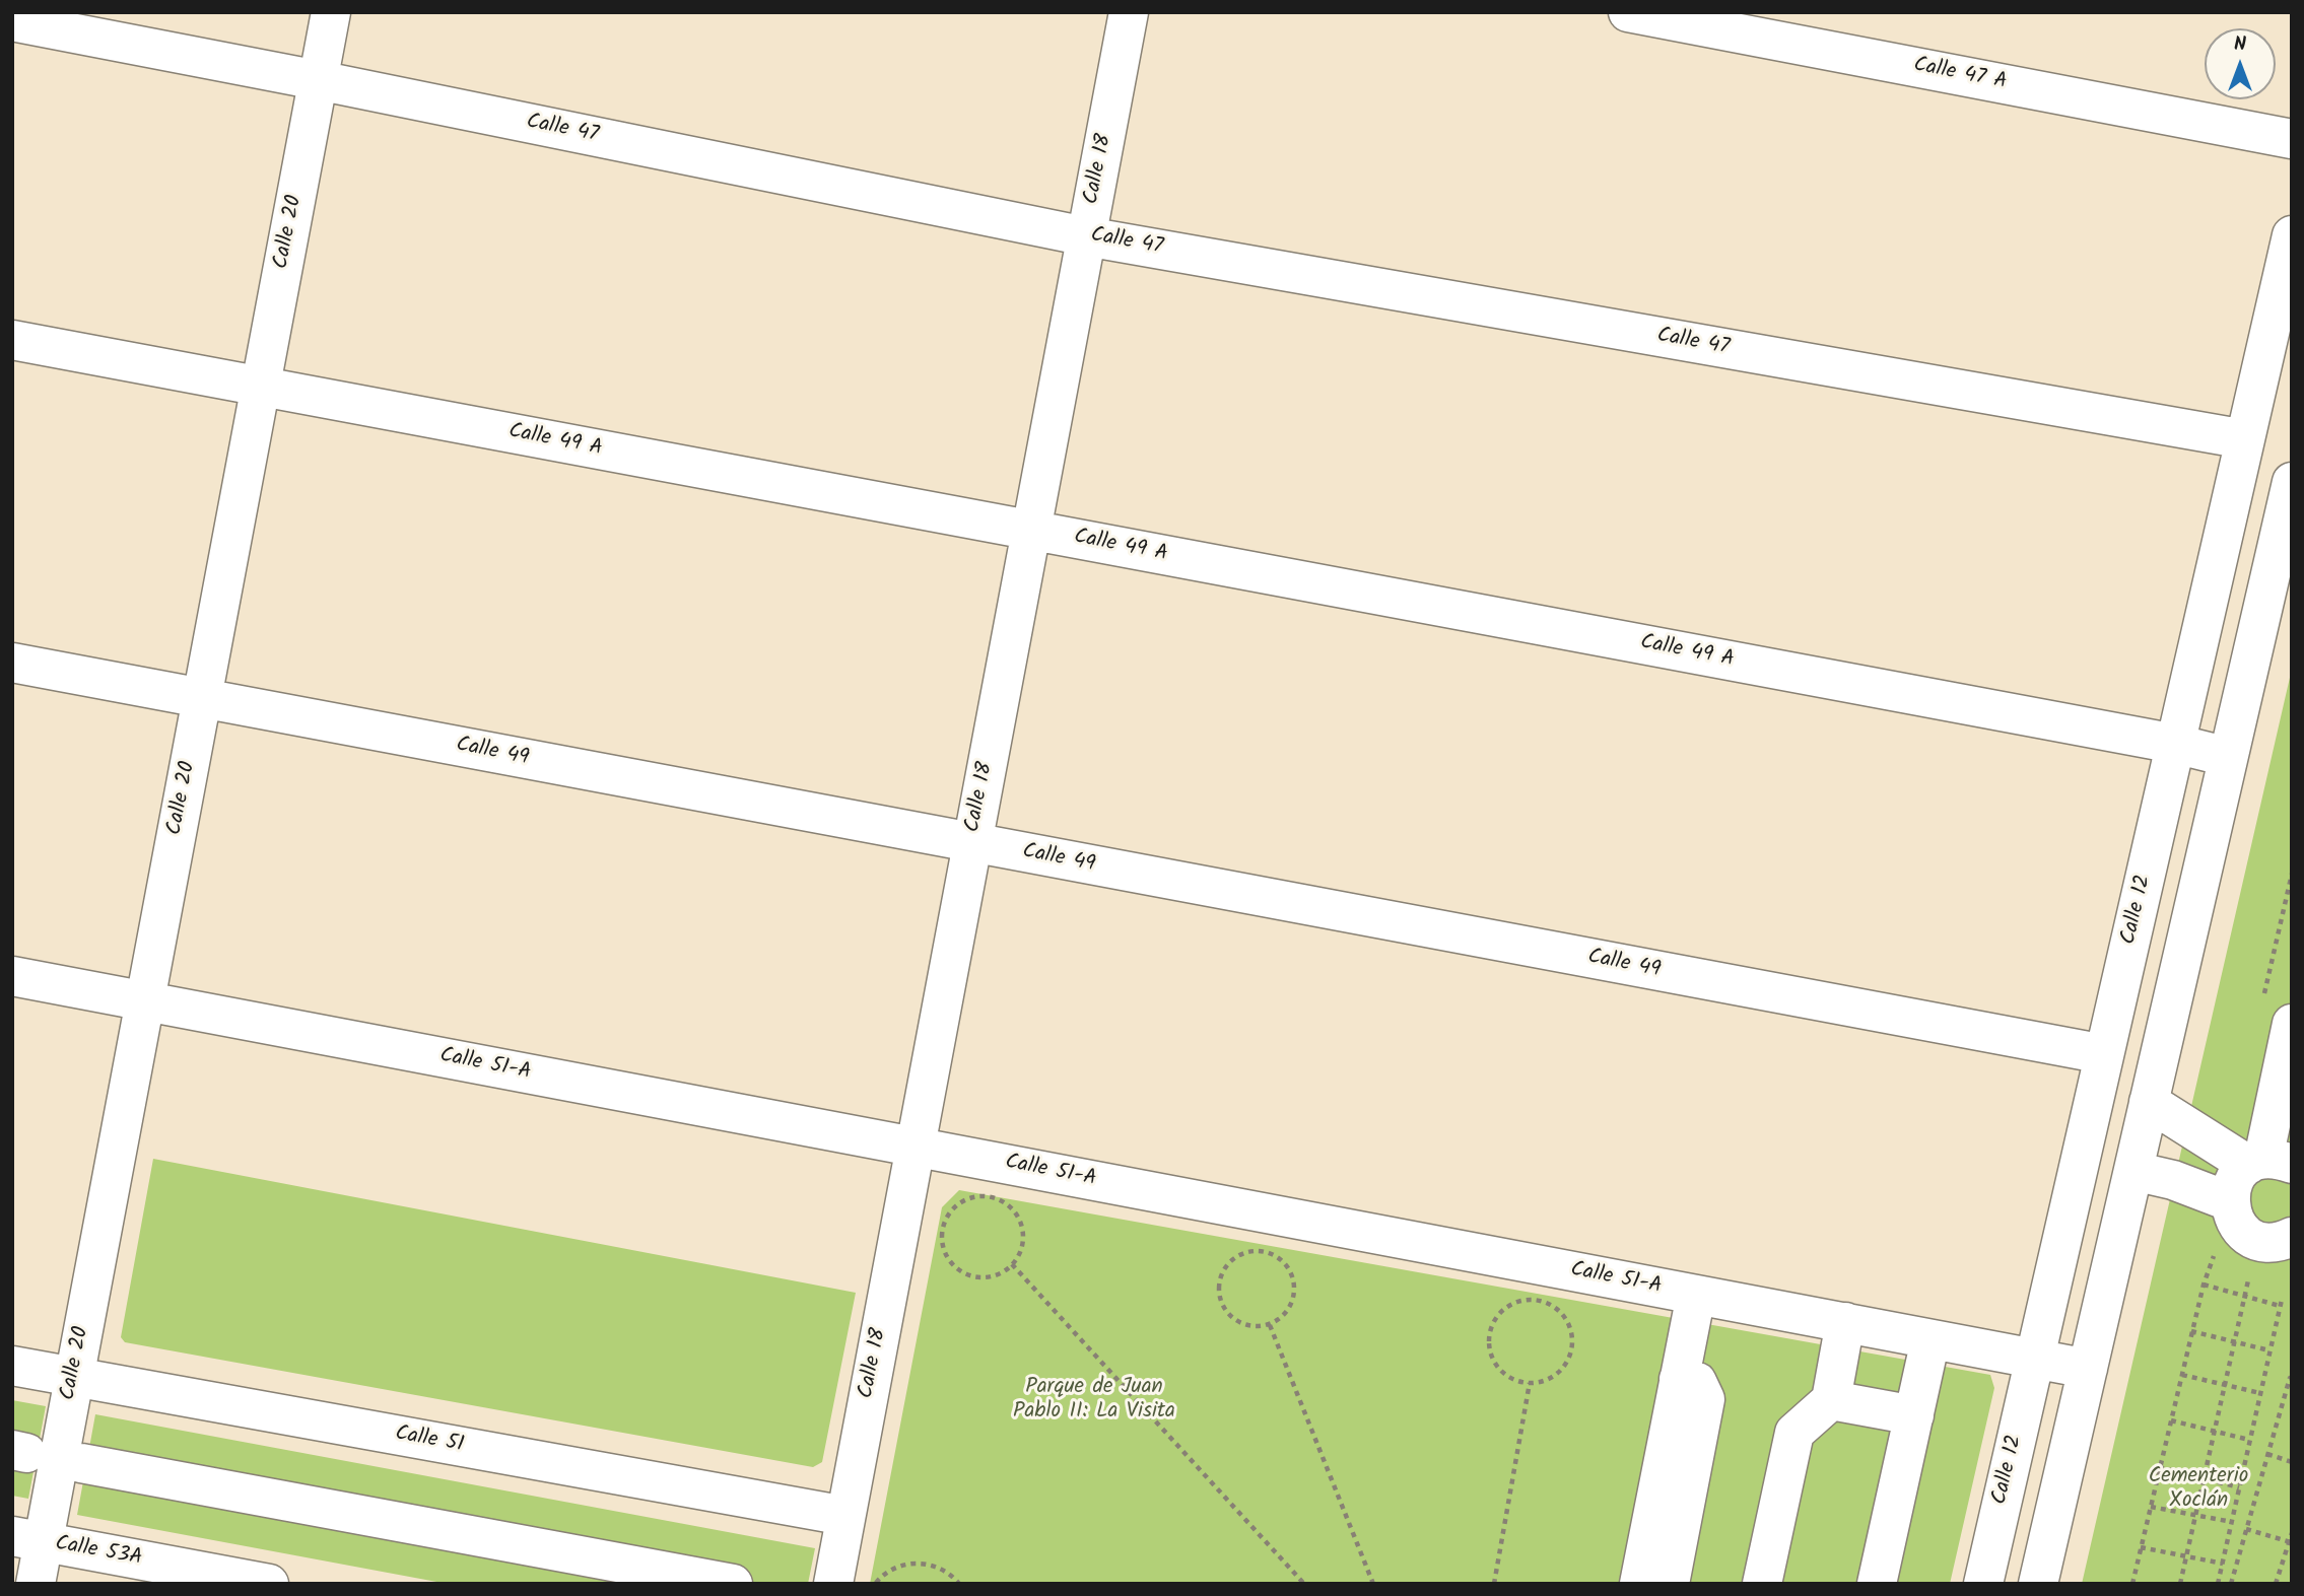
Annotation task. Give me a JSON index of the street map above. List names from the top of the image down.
{
  "streets": {
    "street": [
      "Calle 47 A",
      "Calle 47",
      "Calle 18",
      "Calle 20",
      "Calle 49 A",
      "Calle 49",
      "Calle 12",
      "Calle 51-A",
      "Calle 51",
      "Calle 53A"
    ]
  },
  "crossings": [
    ["Calle 47", "Calle 18"],
    ["Calle 47", "Calle 20"],
    ["Calle 47", "Calle 12"],
    ["Calle 18", "Calle 49 A"],
    ["Calle 18", "Calle 49"],
    ["Calle 18", "Calle 51-A"],
    ["Calle 18", "Calle 51"],
    ["Calle 20", "Calle 49 A"],
    ["Calle 20", "Calle 49"],
    ["Calle 20", "Calle 51-A"],
    ["Calle 20", "Calle 51"],
    ["Calle 20", "Calle 53A"],
    ["Calle 49 A", "Calle 12"],
    ["Calle 49", "Calle 12"],
    ["Calle 12", "Calle 51-A"]
  ],
  "parks": ["Parque de Juan Pablo II: La Visita", "Cementerio Xoclán"],
  "north": "top"
}
